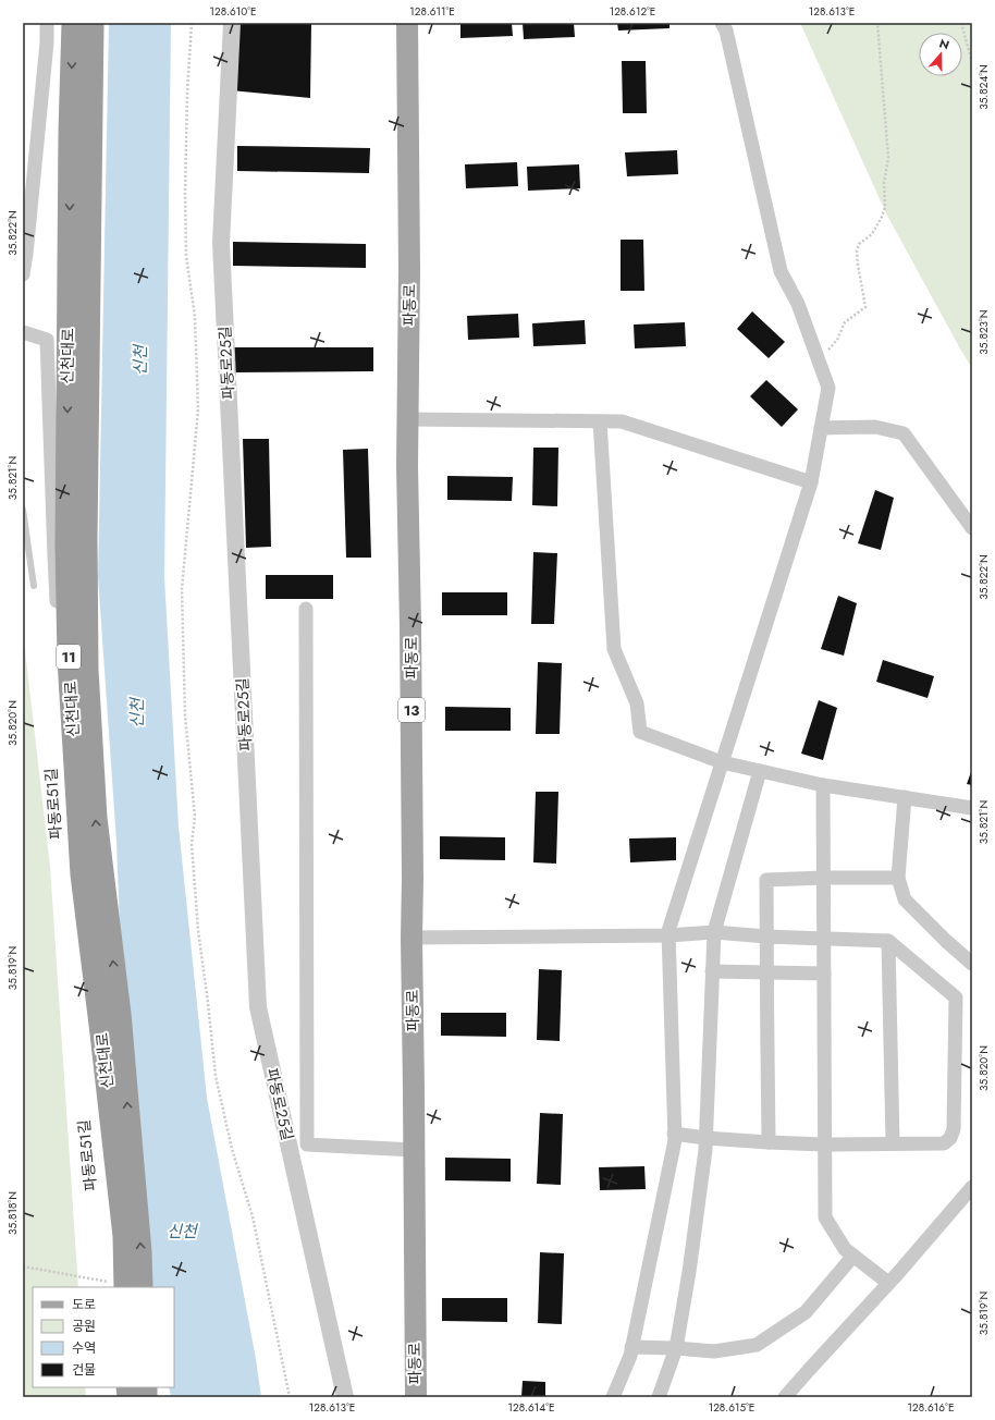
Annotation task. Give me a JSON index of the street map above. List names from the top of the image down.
{
  "streets": {
    "highway": ["신천대로", "11"],
    "main road": ["파동로", "13"],
    "street": ["파동로25길", "파동로51길"]
  },
  "crossings": [
    ["신천대로", "파동로51길"]
  ],
  "water": ["신천"],
  "legend": [
    "도로",
    "공원",
    "수역",
    "건물"
  ],
  "north": "top",
  "coordinates": [
    "128.610°E",
    "128.611°E",
    "128.612°E",
    "128.613°E",
    "35.824°N",
    "35.822°N",
    "35.823°N",
    "35.821°N",
    "35.820°N",
    "35.819°N",
    "35.818°N",
    "128.614°E",
    "128.615°E",
    "128.616°E"
  ]
}
